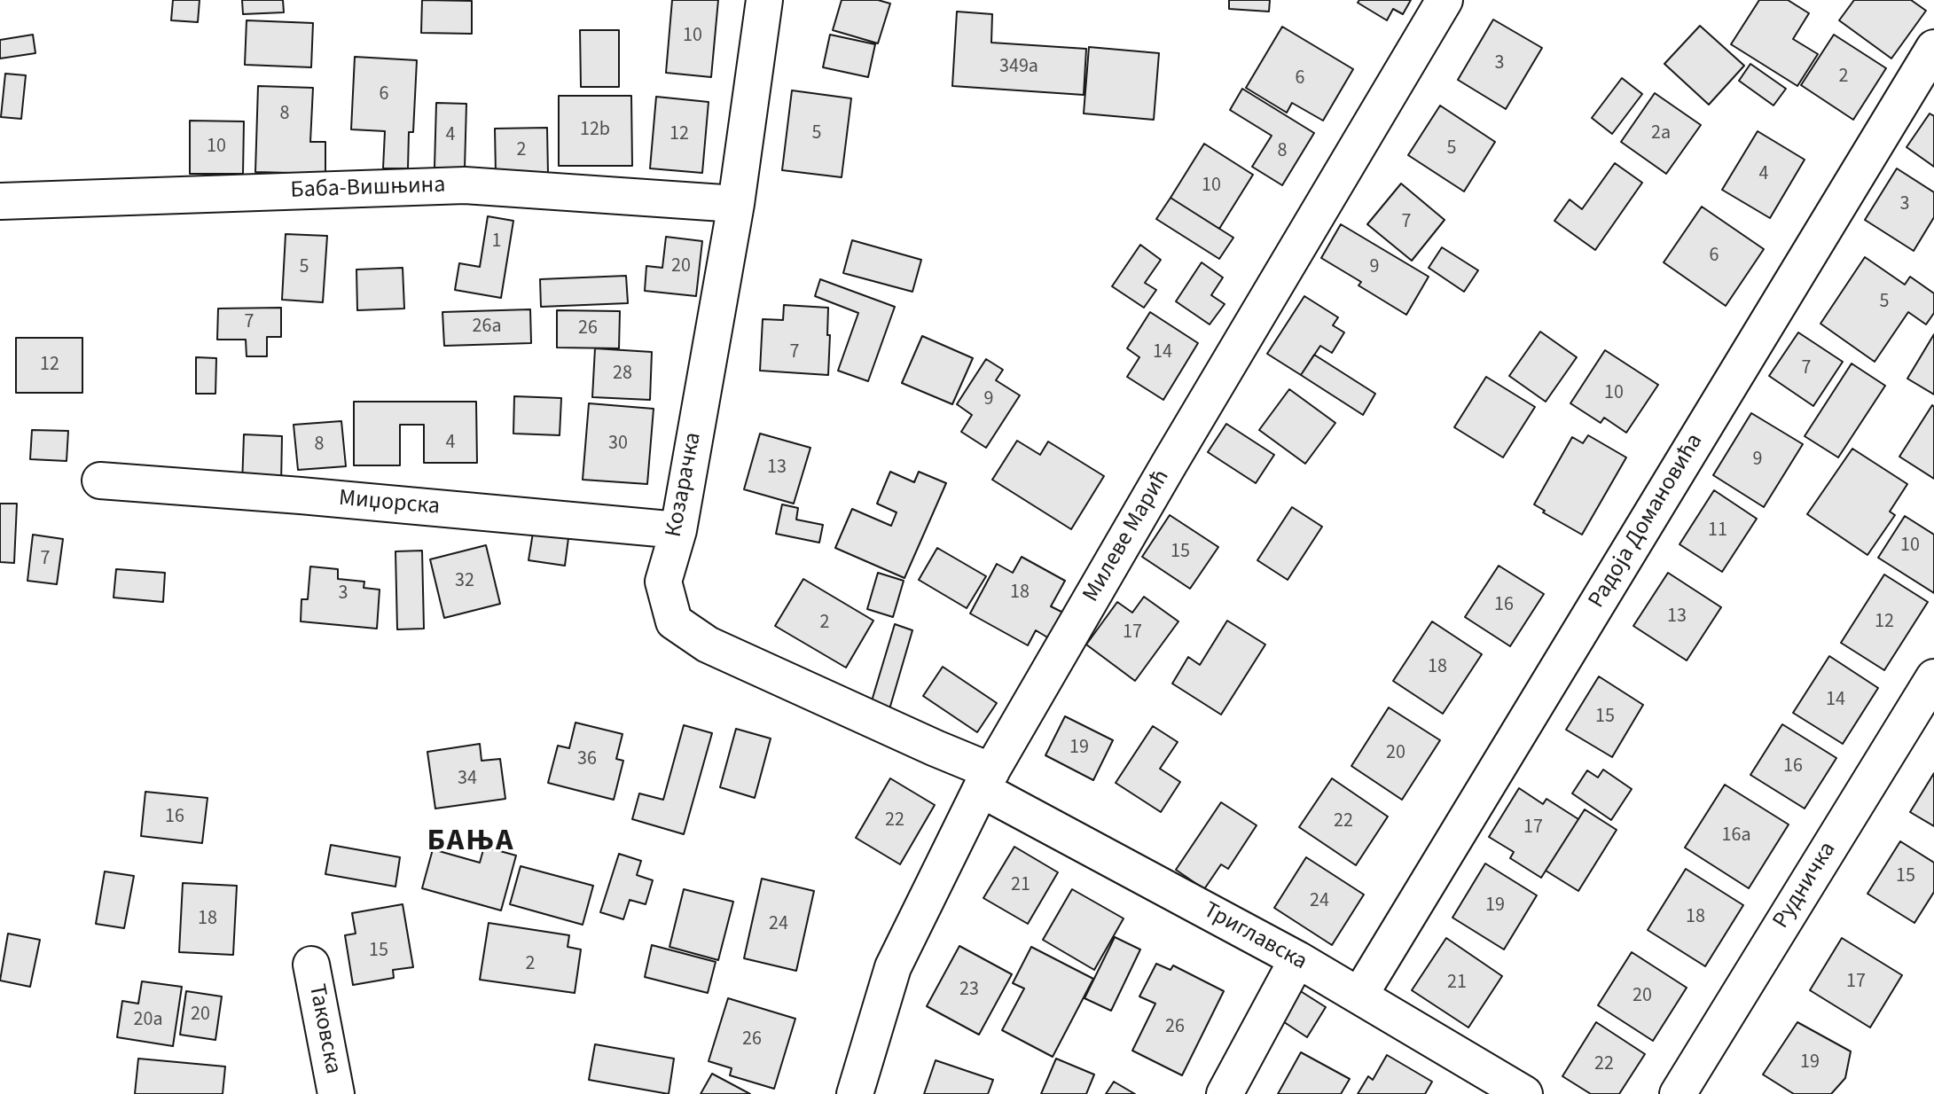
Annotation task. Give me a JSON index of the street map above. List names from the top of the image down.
{
  "streets": {
    "street": [
      "Баба-Вишњина",
      "Козарачка",
      "Миџорска",
      "Радоја Домановића",
      "Милеве Марић",
      "Рудничка",
      "Триглавска",
      "Таковска"
    ]
  },
  "crossings": [
    ["Баба-Вишњина", "Козарачка"],
    ["Козарачка", "Миџорска"],
    ["Козарачка", "Милеве Марић"],
    ["Козарачка", "Триглавска"],
    ["Радоја Домановића", "Триглавска"],
    ["Милеве Марић", "Триглавска"]
  ],
  "districts": ["БАЊА"],
  "house_numbers": [
    "10",
    "3",
    "349a",
    "2",
    "6",
    "6",
    "8",
    "12b",
    "5",
    "2a",
    "12",
    "4",
    "10",
    "5",
    "2",
    "8",
    "4",
    "10",
    "3",
    "7",
    "1",
    "6",
    "20",
    "5",
    "9",
    "5",
    "7",
    "26a",
    "26",
    "7",
    "14",
    "12",
    "7",
    "28",
    "10",
    "9",
    "4",
    "30",
    "8",
    "9",
    "13",
    "11",
    "10",
    "15",
    "7",
    "32",
    "18",
    "3",
    "16",
    "13",
    "12",
    "2",
    "17",
    "18",
    "14",
    "15",
    "19",
    "20",
    "36",
    "16",
    "34",
    "16",
    "22",
    "22",
    "17",
    "16a",
    "15",
    "21",
    "24",
    "19",
    "18",
    "18",
    "24",
    "15",
    "2",
    "17",
    "21",
    "23",
    "20",
    "20",
    "20a",
    "26",
    "26",
    "19",
    "22"
  ]
}
